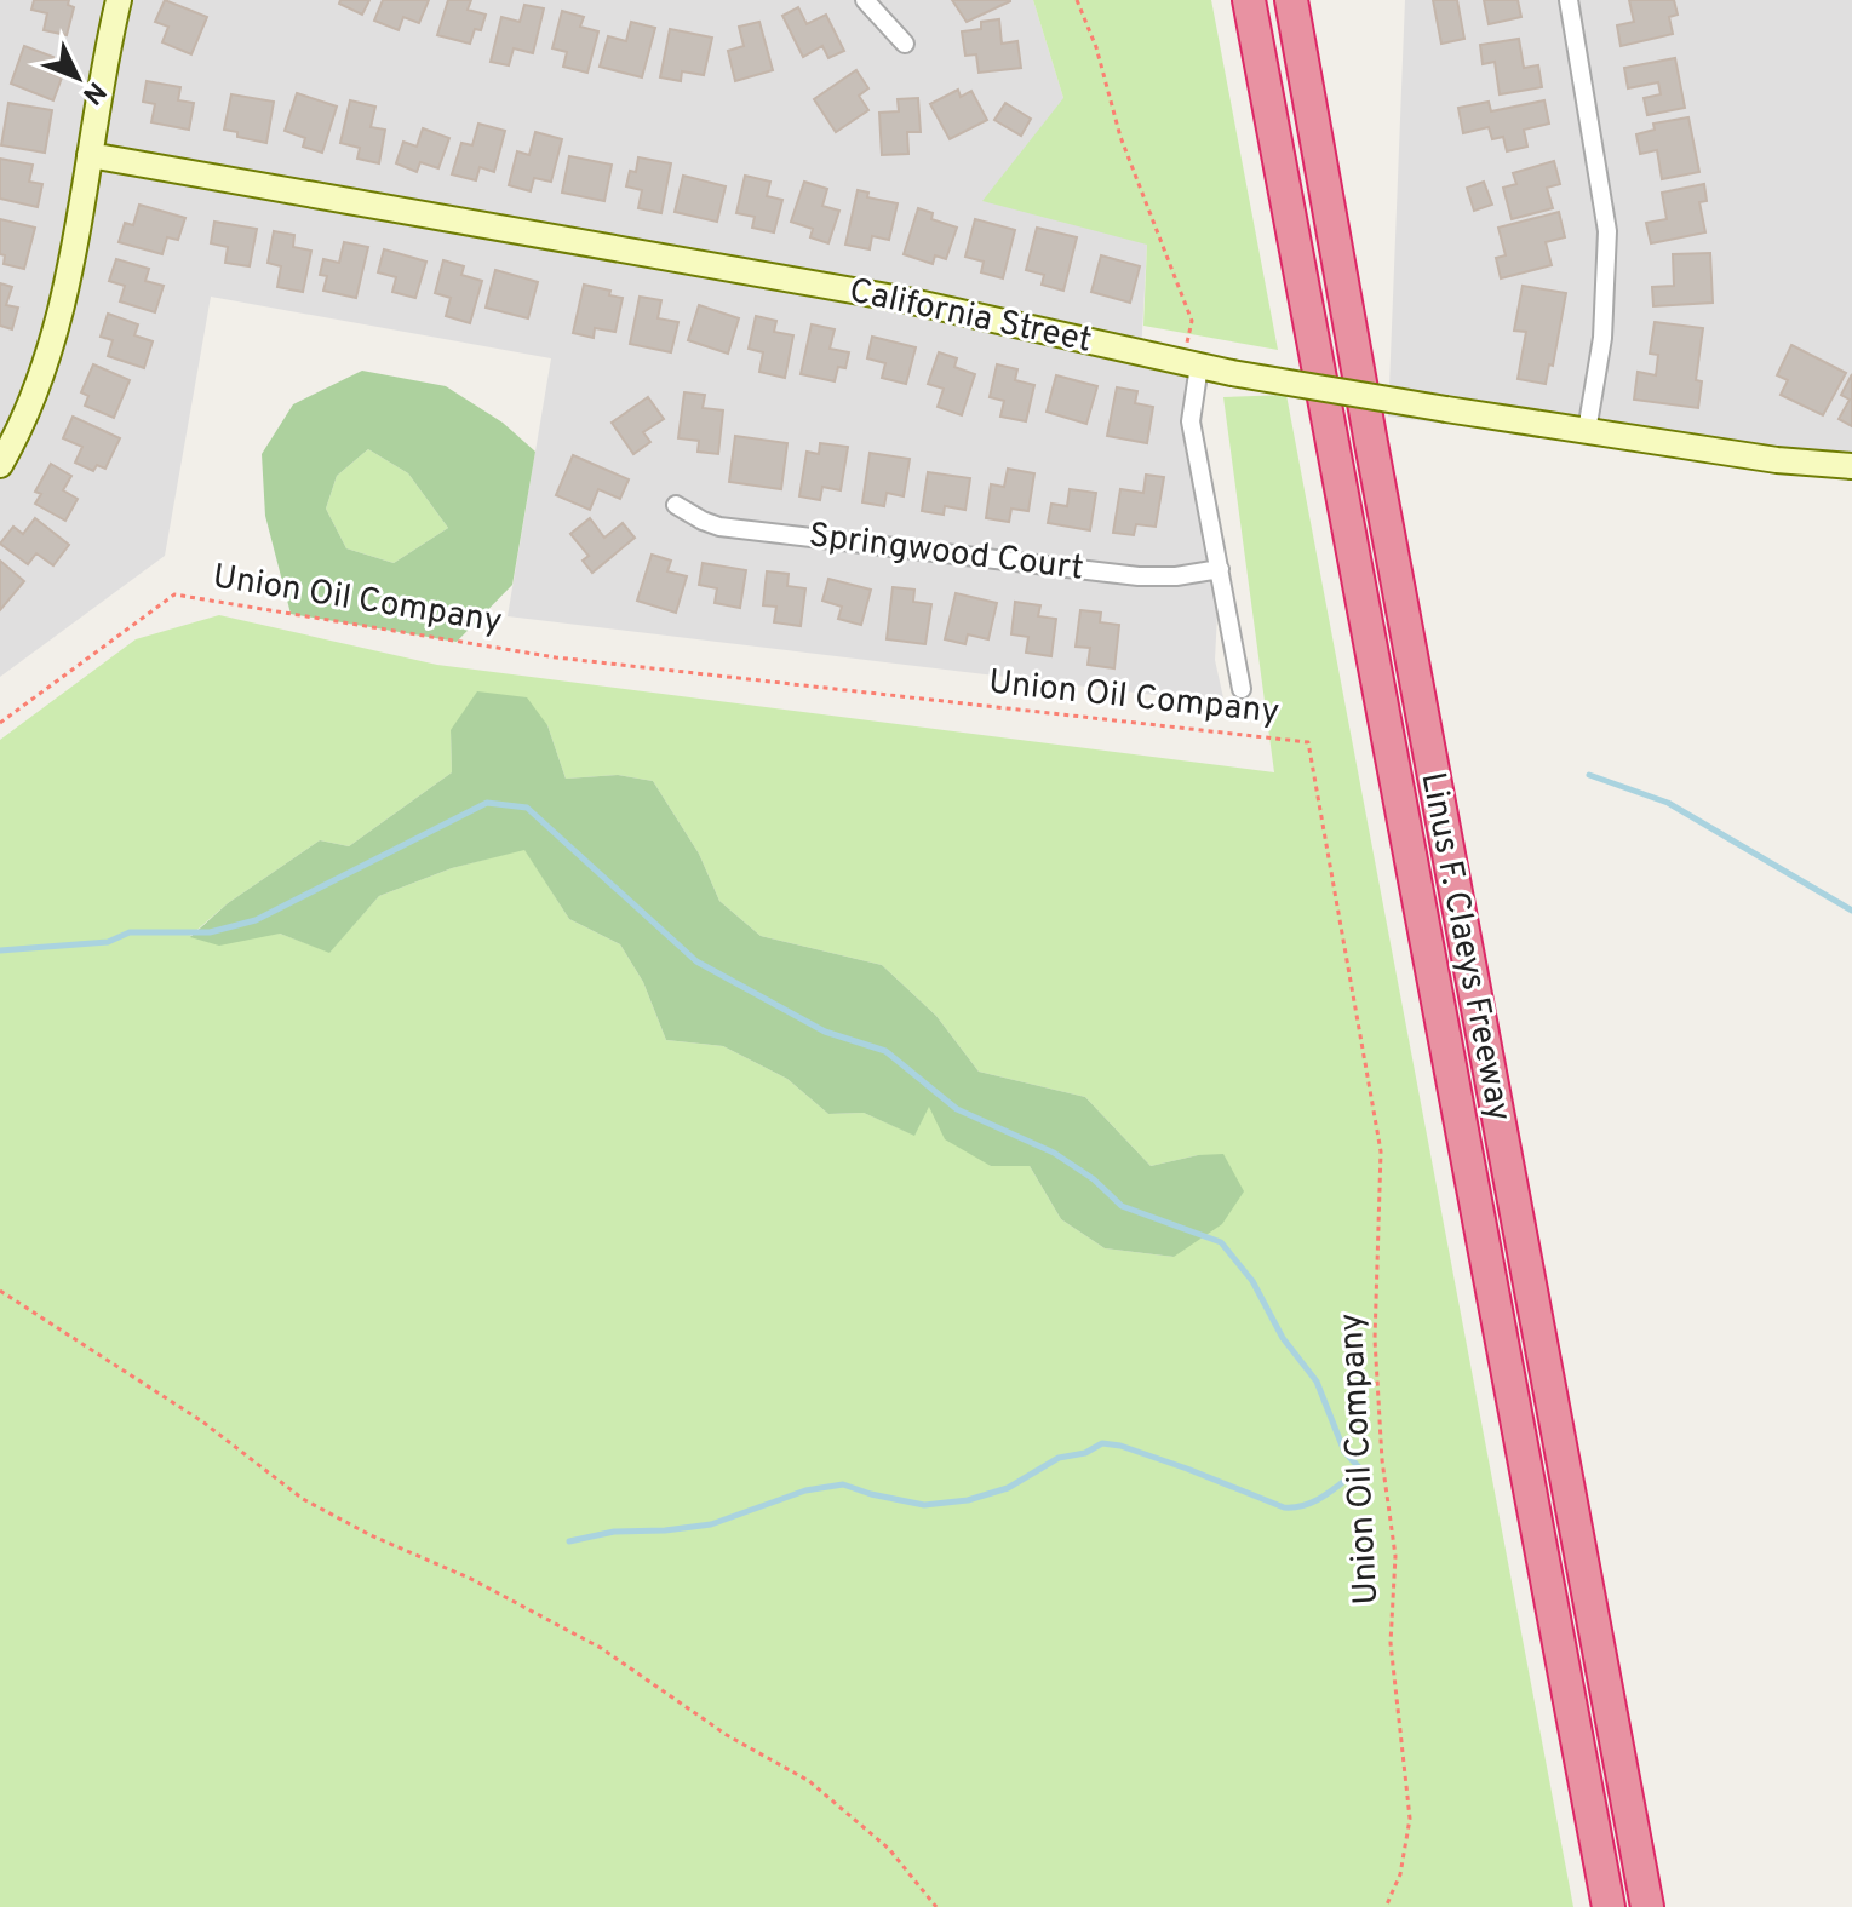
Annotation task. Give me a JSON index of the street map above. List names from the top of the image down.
{
  "streets": {
    "highway": ["Linus F. Claeys Freeway"],
    "street": ["California Street", "Springwood Court"],
    "path": ["Union Oil Company"]
  },
  "north": "bottom right"
}
